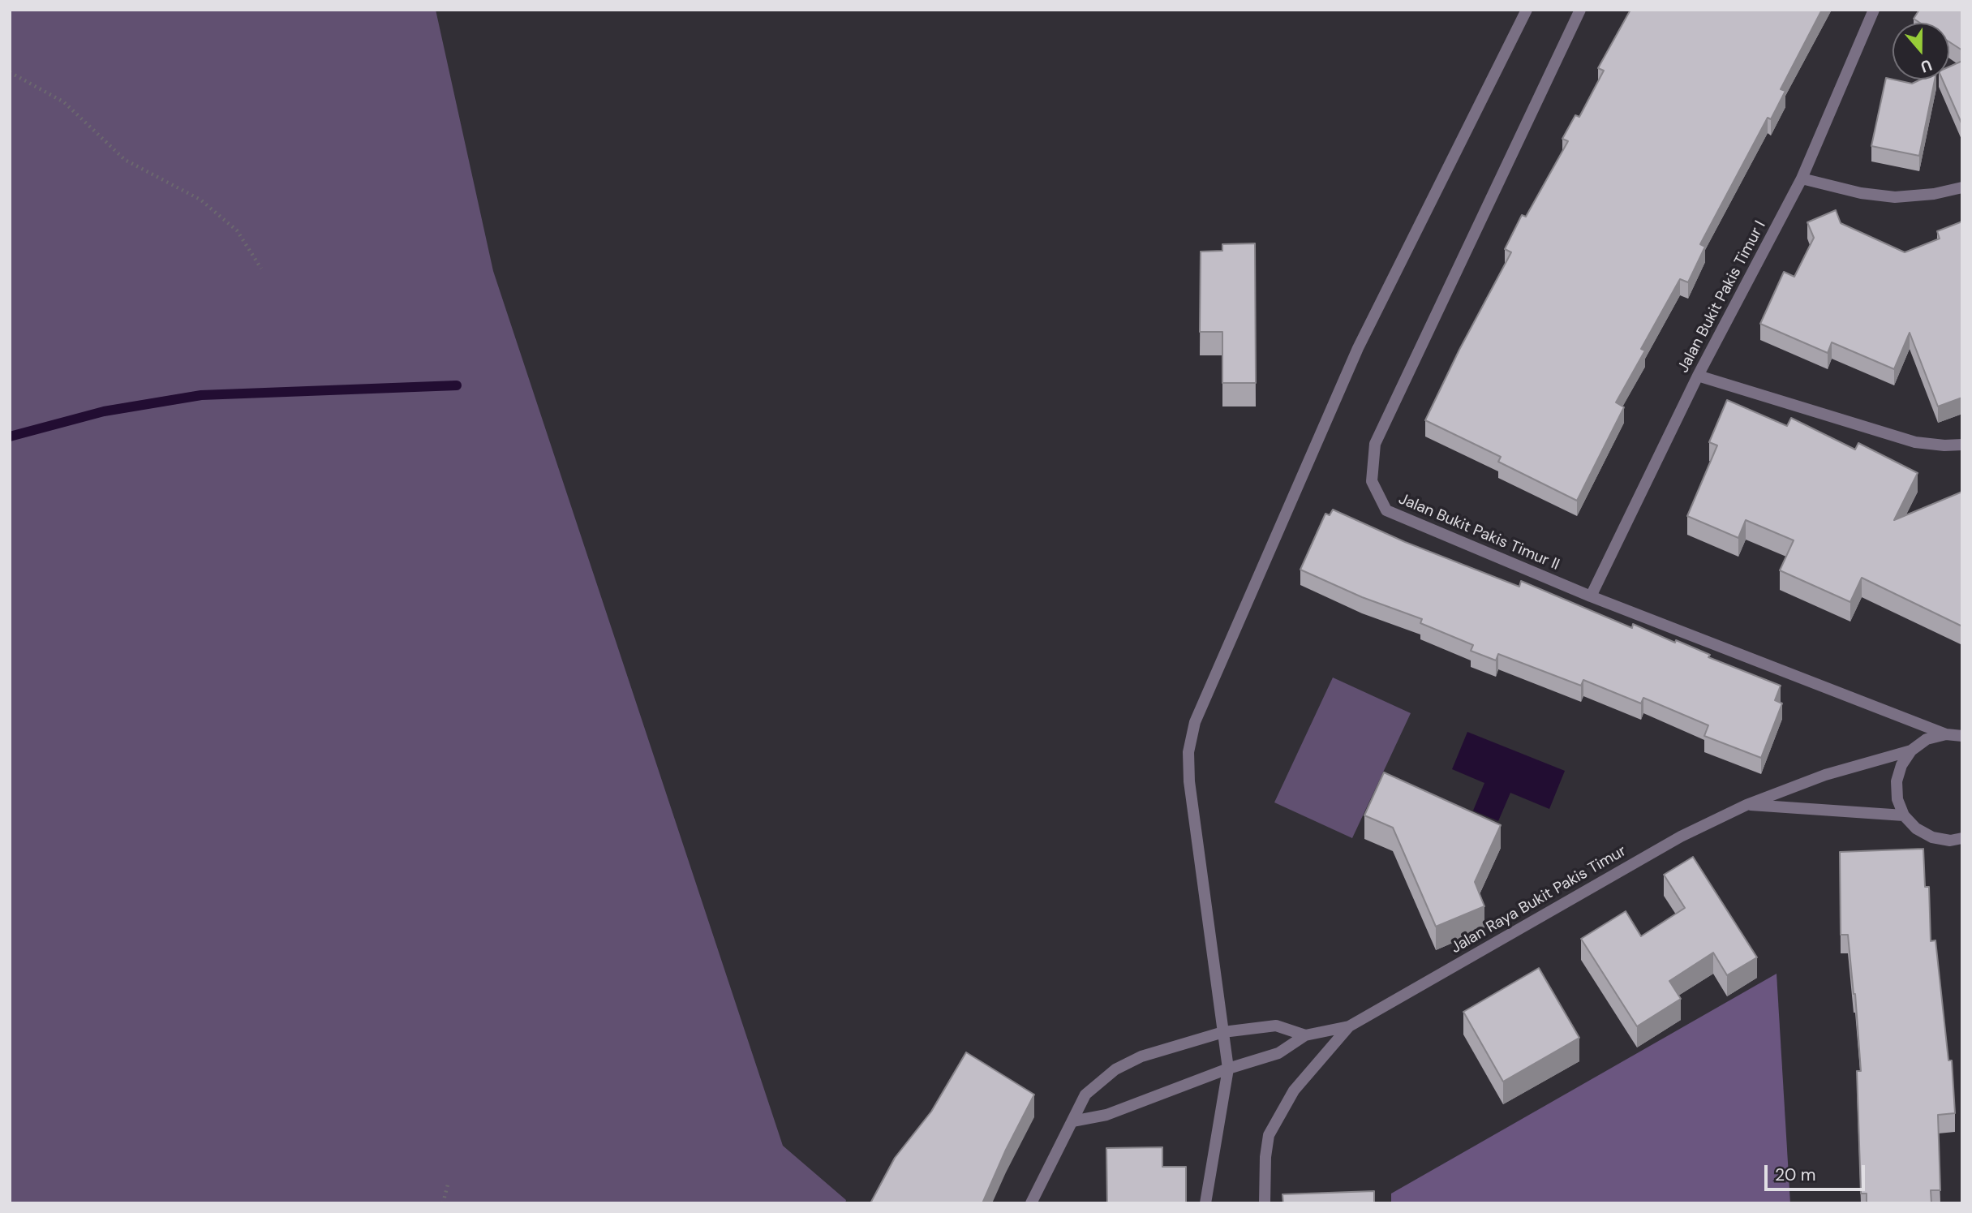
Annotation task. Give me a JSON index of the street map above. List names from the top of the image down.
{
  "streets": {
    "street": ["Jalan Bukit Pakis Timur I", "Jalan Bukit Pakis Timur II", "Jalan Raya Bukit Pakis Timur"]
  },
  "crossings": [
    ["Jalan Bukit Pakis Timur I", "Jalan Bukit Pakis Timur II"],
    ["Jalan Bukit Pakis Timur II", "Jalan Raya Bukit Pakis Timur"]
  ],
  "scale_bar": "20 m",
  "north": "bottom"
}
